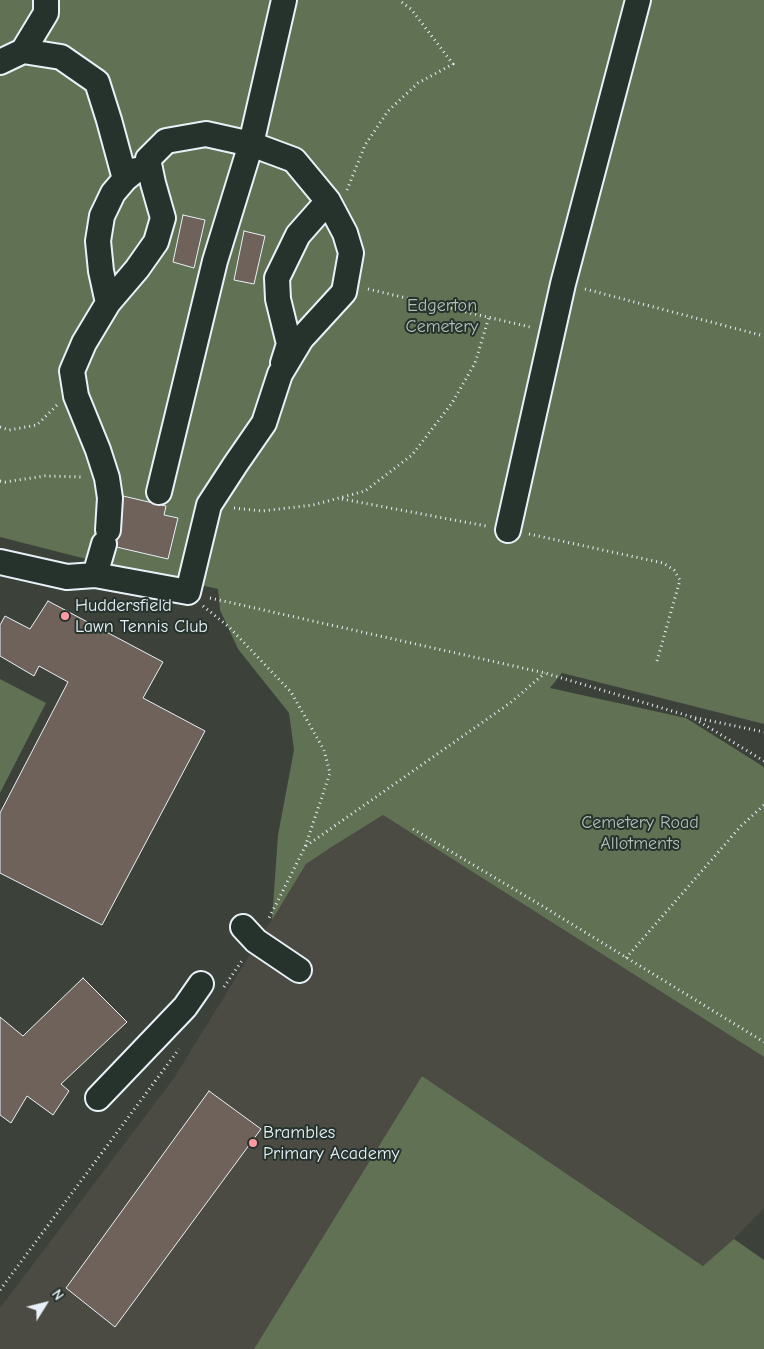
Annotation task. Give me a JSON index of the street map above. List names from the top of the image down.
{
  "parks": ["Edgerton Cemetery", "Cemetery Road Allotments"],
  "places": ["Huddersfield Lawn Tennis Club", "Brambles Primary Academy"],
  "north": "top right"
}
